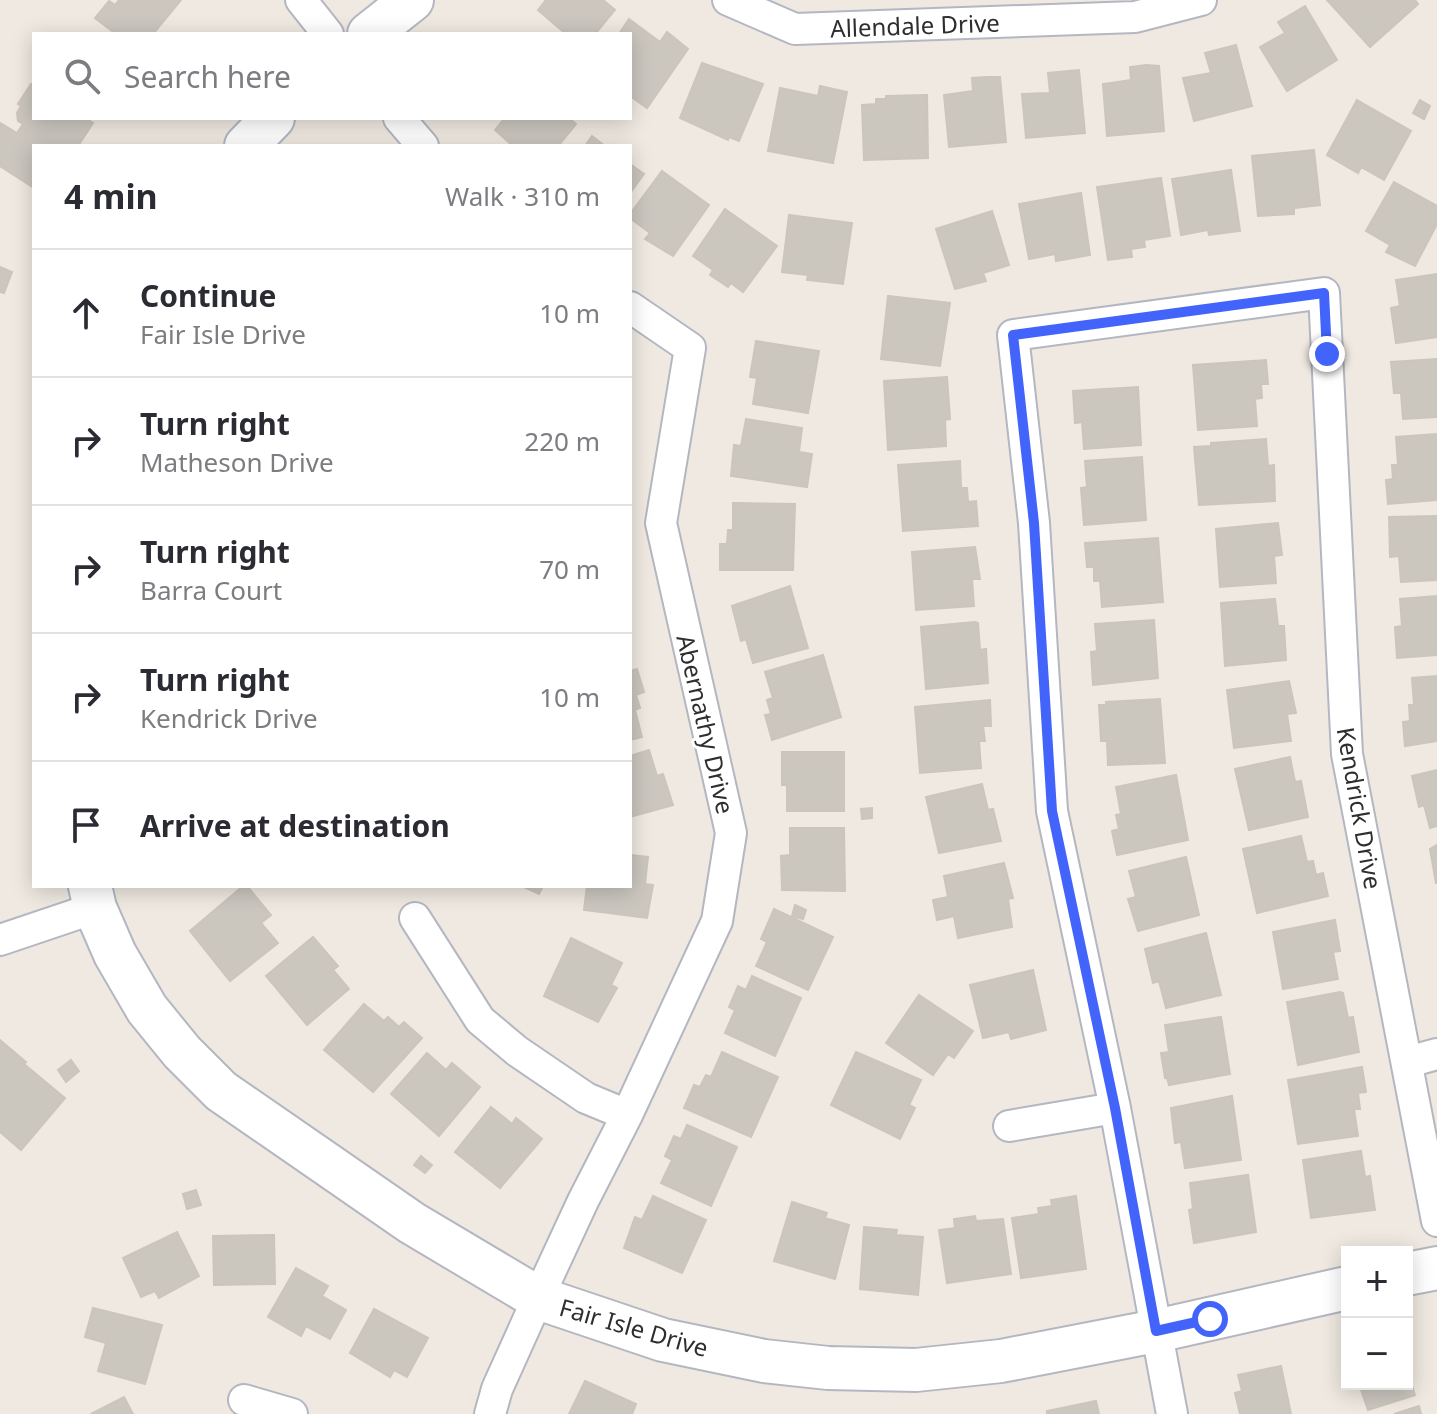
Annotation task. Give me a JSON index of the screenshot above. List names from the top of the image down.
{
  "streets": {
    "street": [
      "Allendale Drive",
      "Abernathy Drive",
      "Kendrick Drive",
      "Fair Isle Drive"
    ]
  },
  "crossings": [
    ["Abernathy Drive", "Fair Isle Drive"]
  ],
  "page": {
    "search": "Search here",
    "heading": ["4 min", "Walk · 310 m"],
    "list": [
      ["Continue", "Fair Isle Drive", "10 m"],
      ["Turn right", "Matheson Drive", "220 m"],
      ["Turn right", "Barra Court", "70 m"],
      ["Turn right", "Kendrick Drive", "10 m"],
      "Arrive at destination"
    ],
    "map_buttons": ["+", "−"]
  }
}
